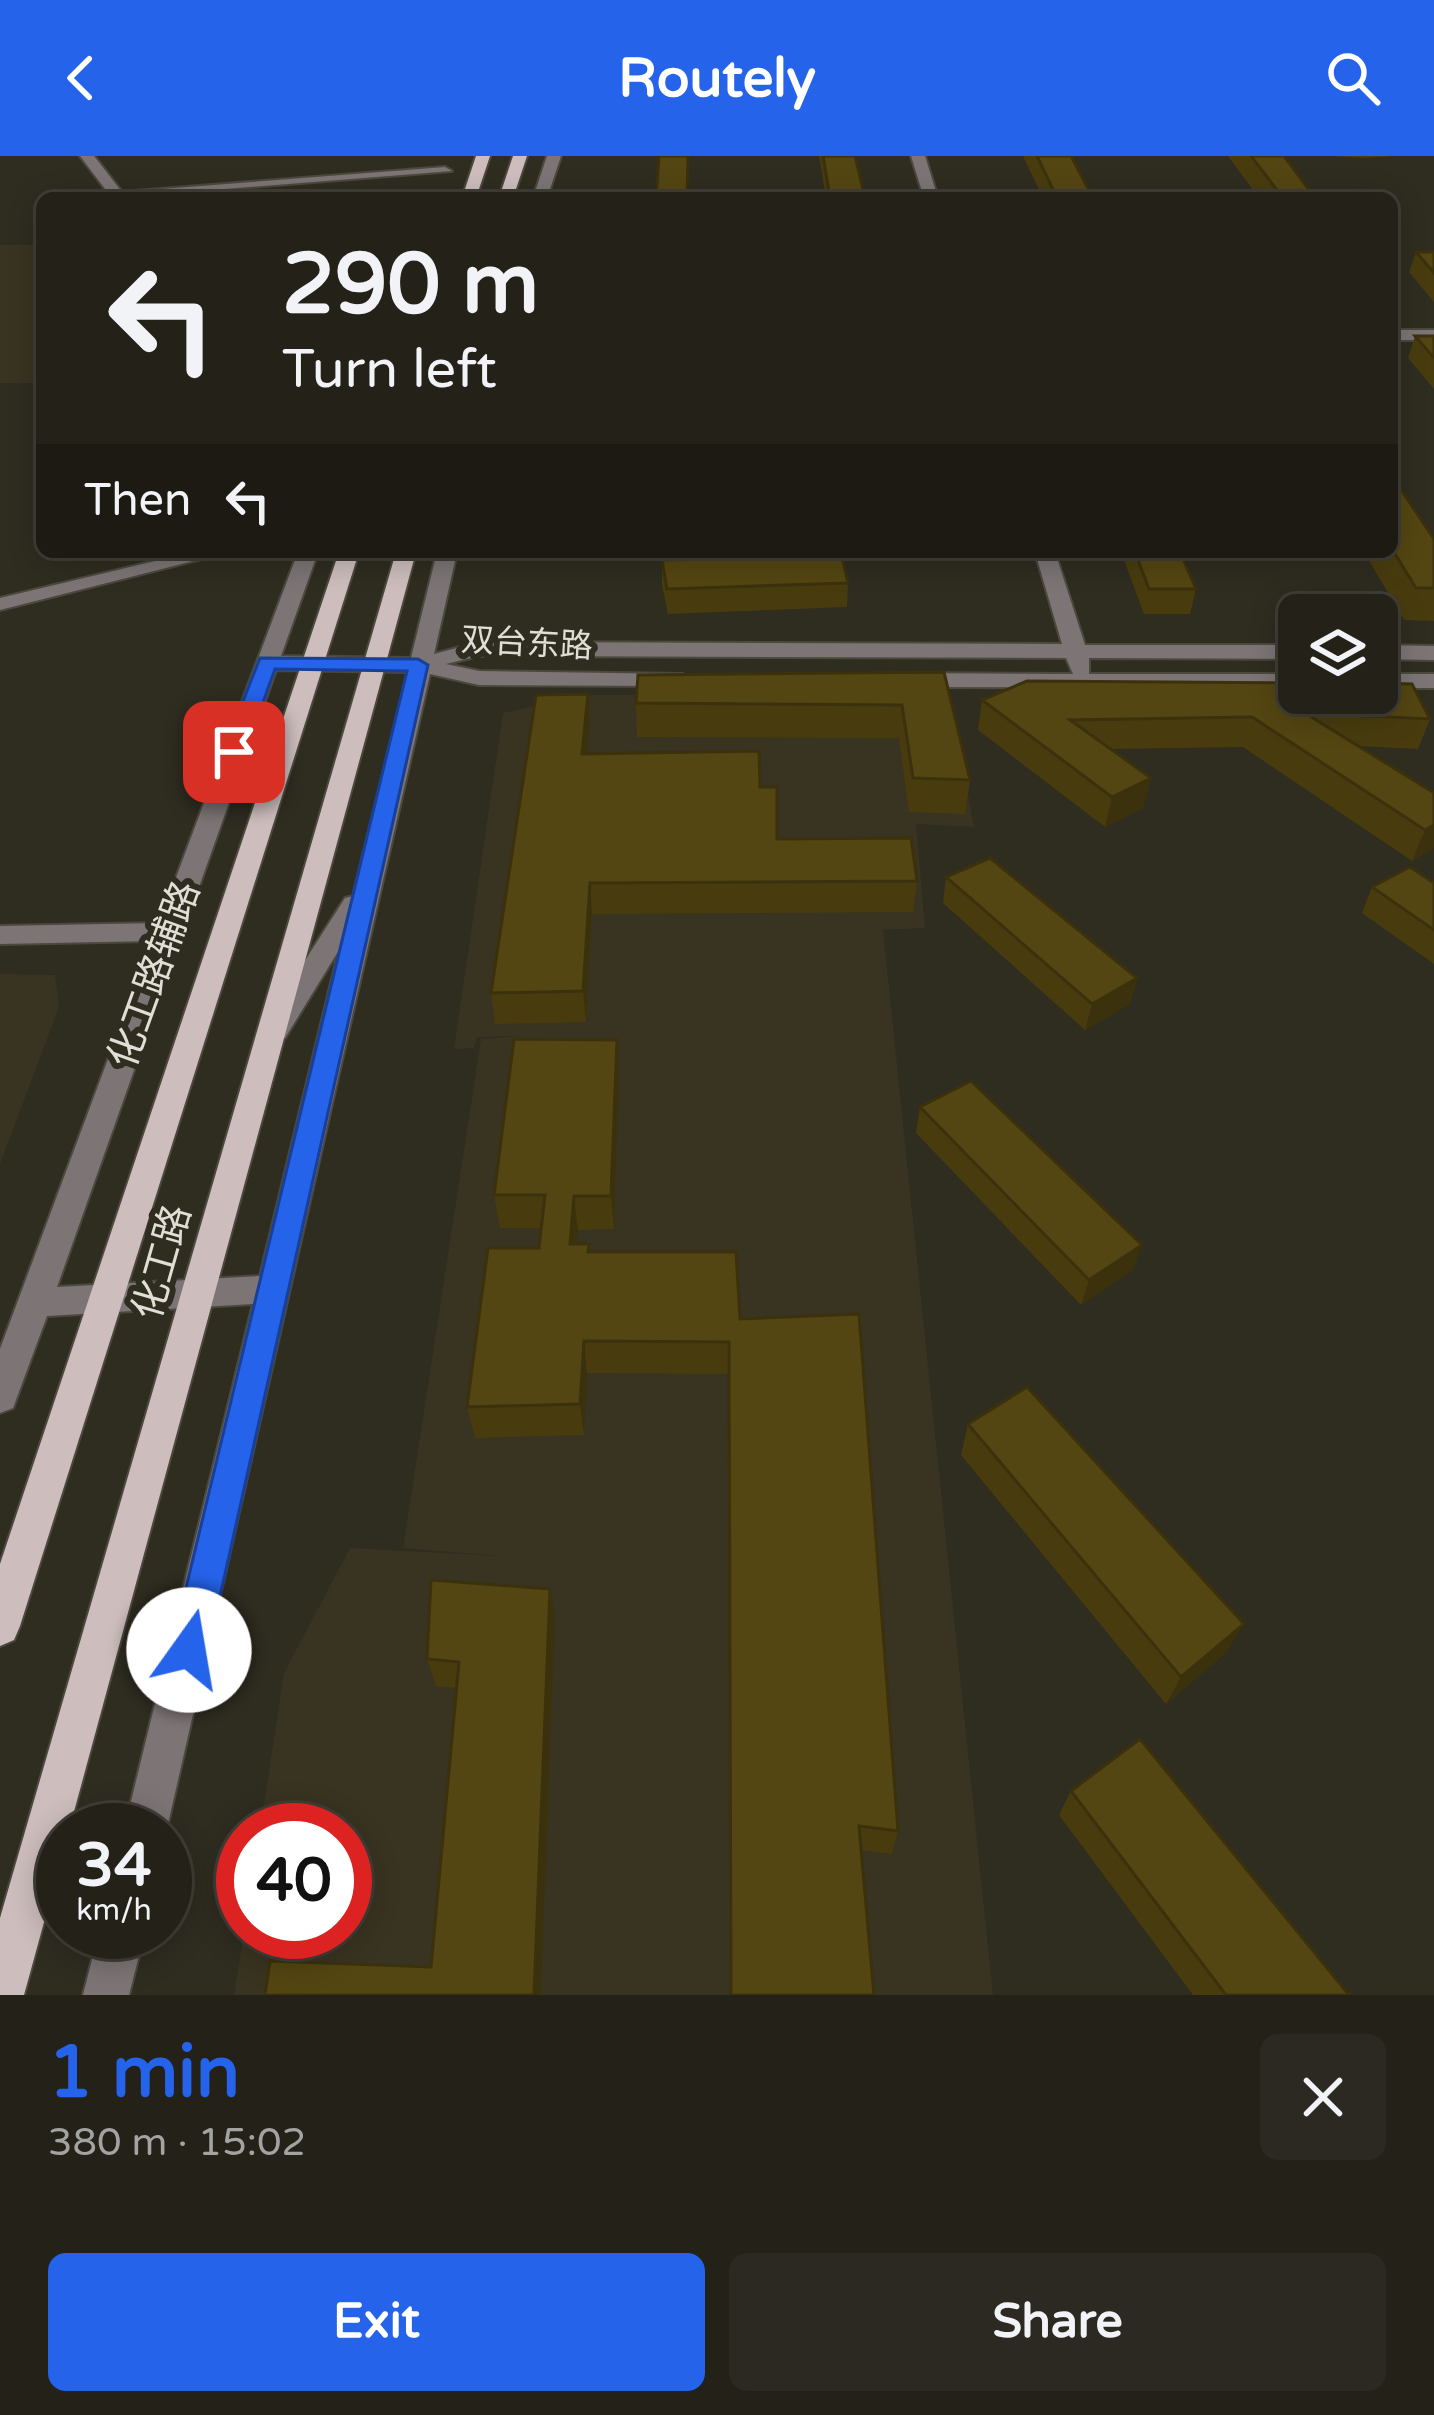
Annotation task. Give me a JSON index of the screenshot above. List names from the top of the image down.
{
  "streets": {
    "main road": ["化工路"],
    "street": ["双台东路", "化工路辅路"]
  },
  "page": {
    "header": "Routely",
    "turn": ["290 m", "Turn left"],
    "then": "Then",
    "speed": "34 km/h",
    "limit": "40",
    "heading": ["1 min", "380 m · 15:02"],
    "buttons": ["Exit", "Share"]
  }
}
